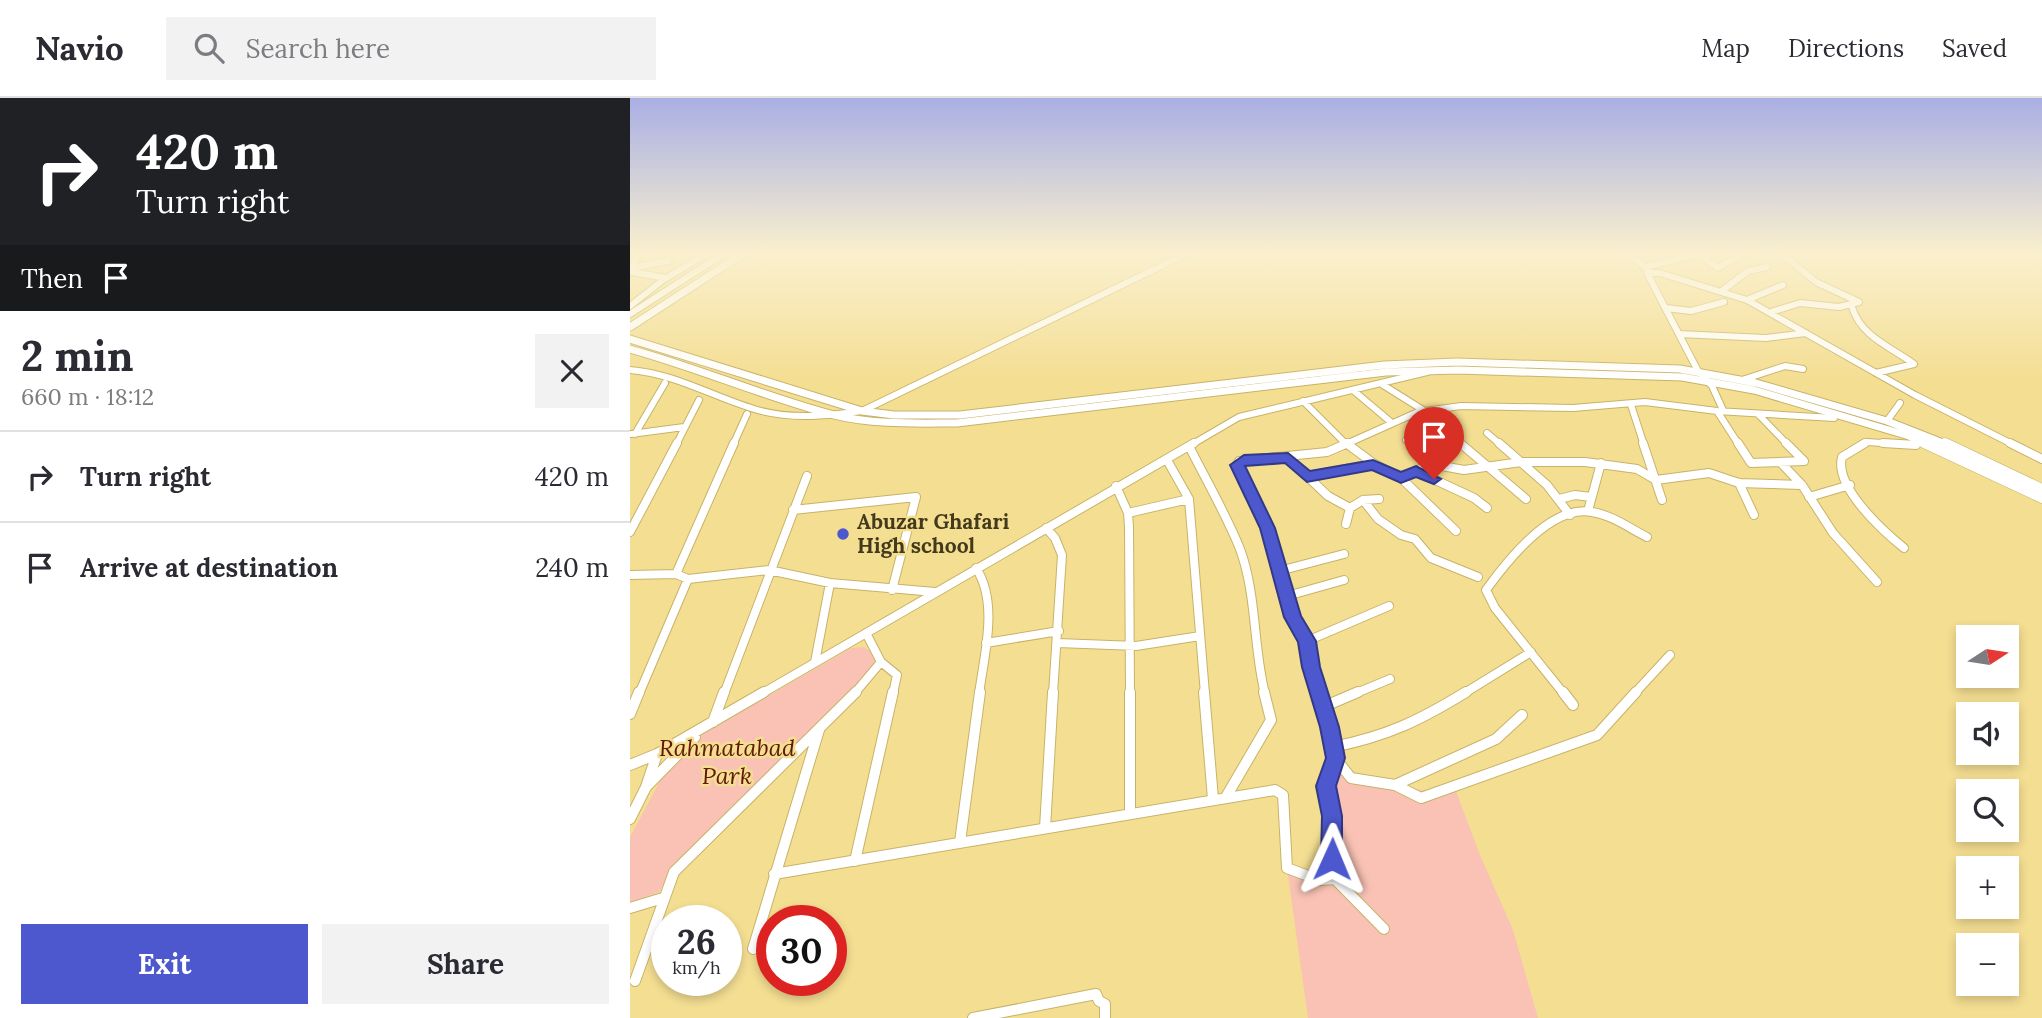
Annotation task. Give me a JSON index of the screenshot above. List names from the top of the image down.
{
  "parks": ["Rahmatabad Park"],
  "places": ["Abuzar Ghafari High school"],
  "north": "right",
  "page": {
    "header": "Navio",
    "search": "Search here",
    "nav": ["Map", "Directions", "Saved"],
    "turn": ["420 m", "Turn right"],
    "then": "Then",
    "heading": ["2 min", "660 m · 18:12"],
    "list": [
      {
        "name": "Turn right",
        "value": "420 m"
      },
      {
        "name": "Arrive at destination",
        "value": "240 m"
      }
    ],
    "map_buttons": ["+", "−"],
    "speed": "26 km/h",
    "limit": "30",
    "buttons": ["Exit", "Share"]
  }
}
